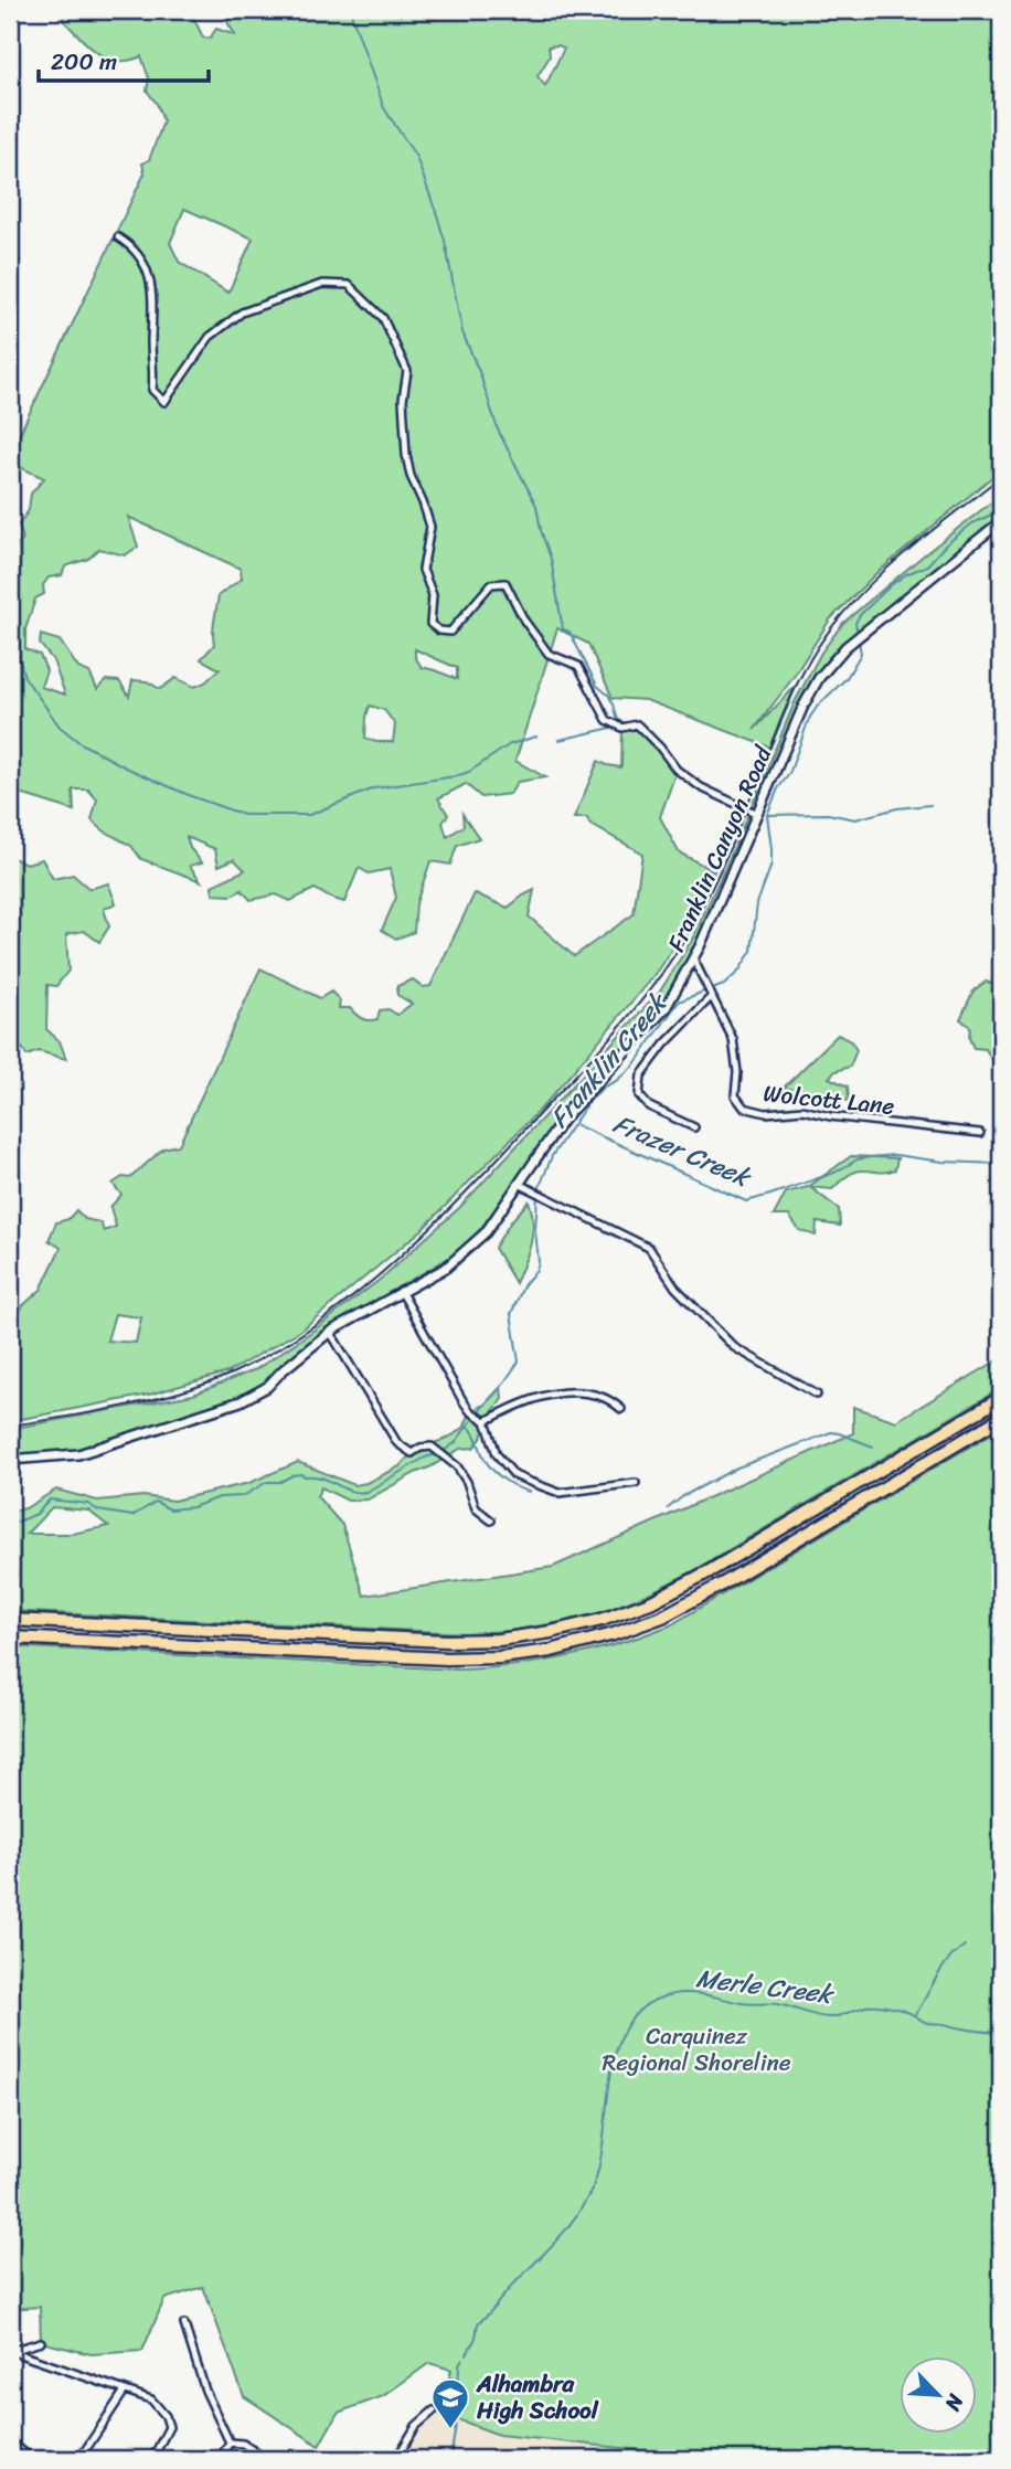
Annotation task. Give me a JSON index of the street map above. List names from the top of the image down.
{
  "streets": {
    "street": ["Franklin Canyon Road", "Wolcott Lane"]
  },
  "crossings": [
    ["Franklin Canyon Road", "Wolcott Lane"]
  ],
  "water": ["Franklin Creek", "Frazer Creek", "Merle Creek"],
  "parks": ["Carquinez Regional Shoreline"],
  "places": {
    "school or university": ["Alhambra High School"]
  },
  "scale_bar": "200 m",
  "north": "bottom right"
}
